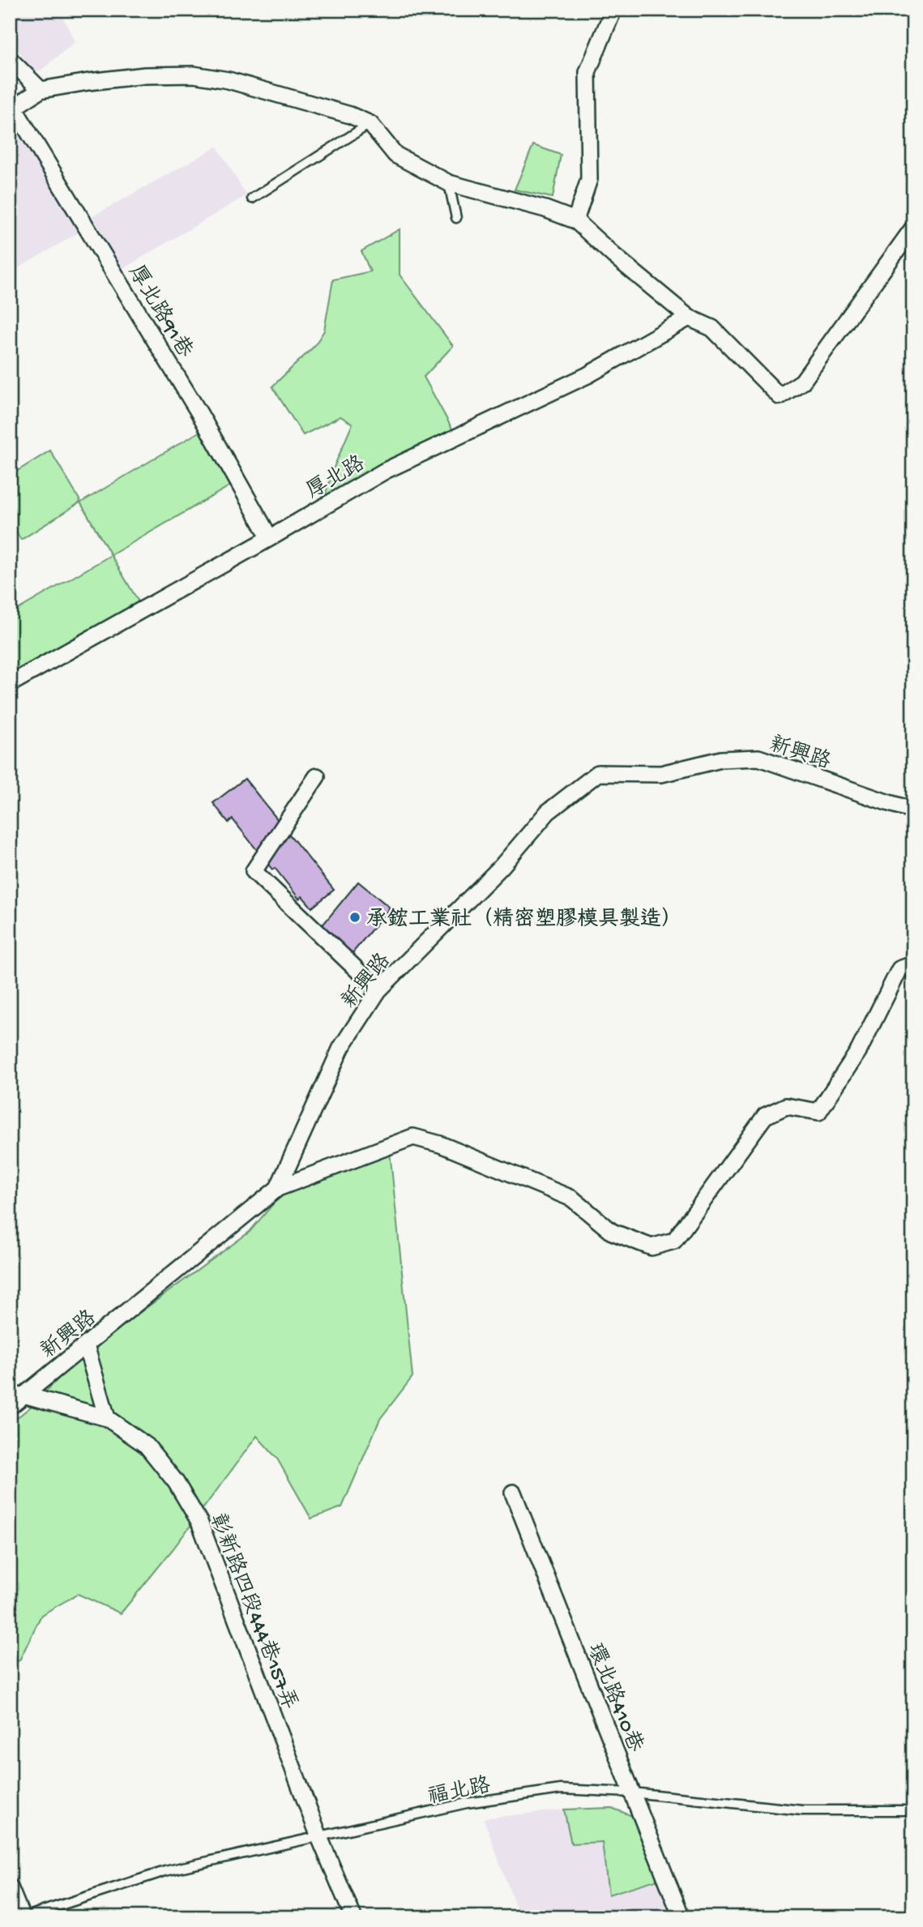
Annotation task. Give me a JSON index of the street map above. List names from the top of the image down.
{
  "streets": {
    "street": [
      "厚北路91巷",
      "厚北路",
      "新興路",
      "彰新路四段444巷157弄",
      "環北路410巷"
    ],
    "lane": ["福北路"]
  },
  "crossings": [
    ["厚北路91巷", "厚北路"],
    ["新興路", "彰新路四段444巷157弄"],
    ["彰新路四段444巷157弄", "福北路"],
    ["環北路410巷", "福北路"]
  ],
  "places": ["承鋐工業社（精密塑膠模具製造）"]
}
